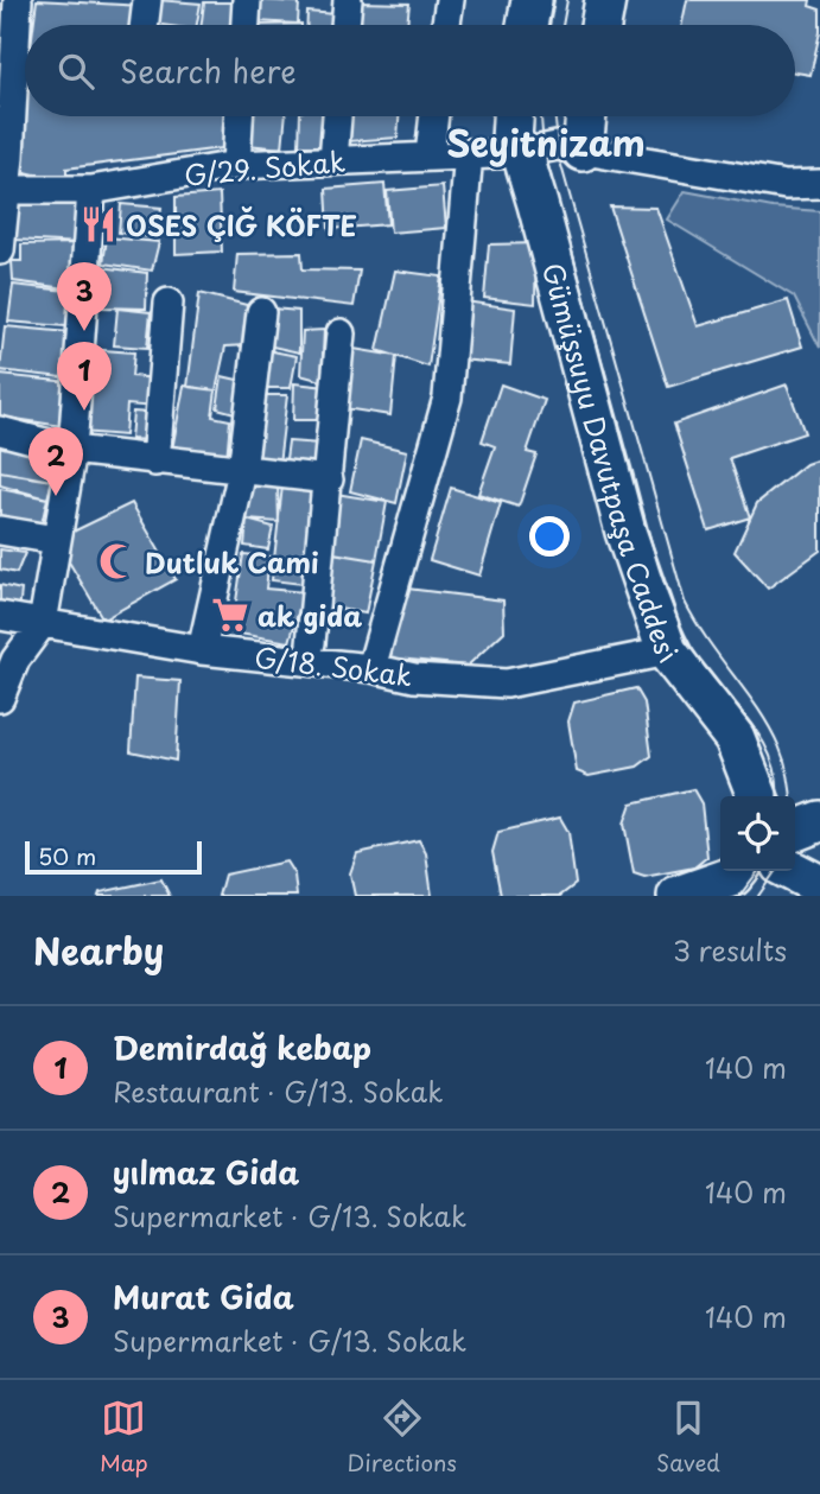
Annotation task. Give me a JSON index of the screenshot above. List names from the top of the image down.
{
  "streets": {
    "street": ["G/29. Sokak", "Gümüşsuyu Davutpaşa Caddesi", "G/18. Sokak"]
  },
  "crossings": [
    ["G/29. Sokak", "Gümüşsuyu Davutpaşa Caddesi"],
    ["Gümüşsuyu Davutpaşa Caddesi", "G/18. Sokak"]
  ],
  "districts": ["Seyitnizam"],
  "places": {
    "restaurant": ["OSES ÇIĞ KÖFTE"],
    "mosque": ["Dutluk Cami"],
    "supermarket": ["ak gida"]
  },
  "scale_bar": "50 m",
  "page": {
    "search": "Search here",
    "pins": ["3", "1", "2"],
    "scale": "50 m",
    "heading": ["Nearby", "3 results"],
    "list": [
      {
        "mark": "1",
        "name": "Demirdağ kebap",
        "note": "Restaurant · G/13. Sokak",
        "value": "140 m"
      },
      {
        "mark": "2",
        "name": "yılmaz Gida",
        "note": "Supermarket · G/13. Sokak",
        "value": "140 m"
      },
      {
        "mark": "3",
        "name": "Murat Gida",
        "note": "Supermarket · G/13. Sokak",
        "value": "140 m"
      }
    ],
    "nav": ["Map", "Directions", "Saved"]
  }
}
